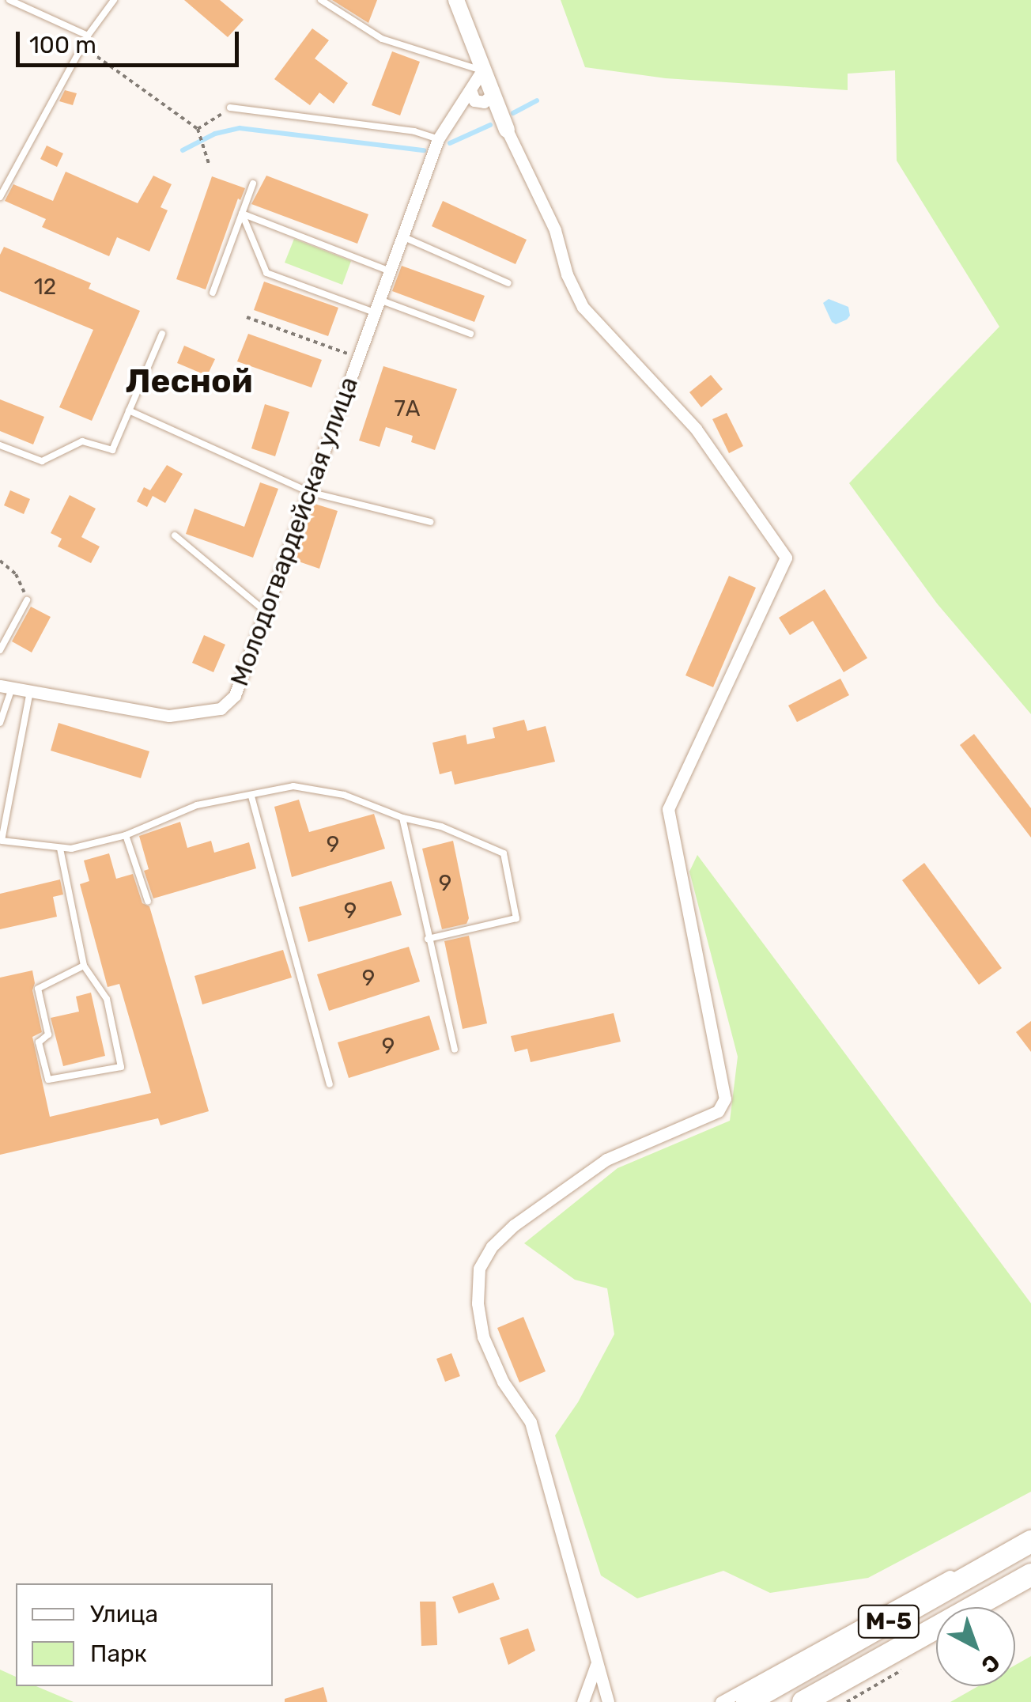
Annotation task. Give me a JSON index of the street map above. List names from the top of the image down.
{
  "streets": {
    "highway": ["М-5"],
    "street": ["Молодогвардейская улица"]
  },
  "districts": ["Лесной"],
  "house_numbers": [
    "12",
    "7А",
    "9",
    "9",
    "9",
    "9",
    "9"
  ],
  "legend": ["Улица", "Парк"],
  "scale_bar": "100 m",
  "north": "bottom right"
}
